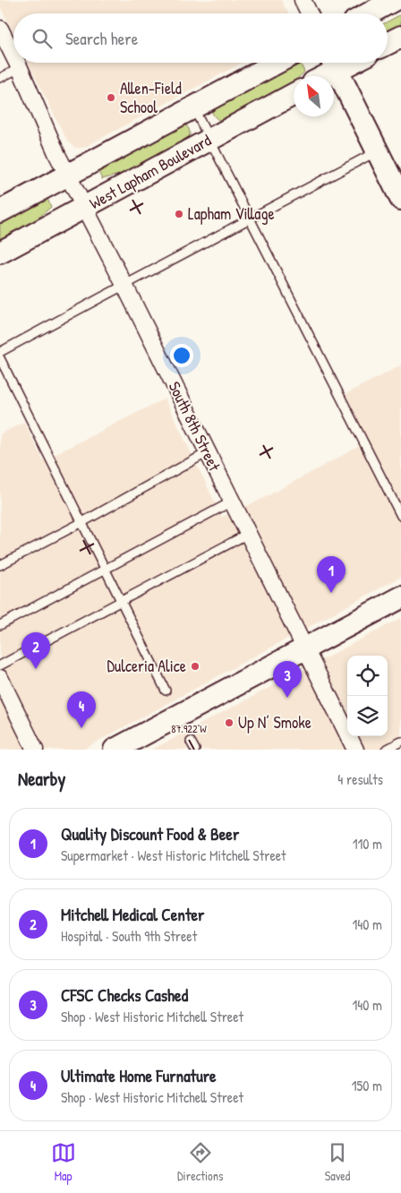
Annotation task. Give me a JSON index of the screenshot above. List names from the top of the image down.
{
  "streets": {
    "street": ["West Lapham Boulevard", "South 8th Street"]
  },
  "crossings": [
    ["West Lapham Boulevard", "South 8th Street"]
  ],
  "places": [
    "Allen-Field School",
    "Lapham Village",
    "Dulceria Alice",
    "Up N’ Smoke"
  ],
  "north": "top left",
  "page": {
    "search": "Search here",
    "pins": [
      "1",
      "2",
      "3",
      "4"
    ],
    "heading": ["Nearby", "4 results"],
    "list": [
      {
        "mark": "1",
        "name": "Quality Discount Food & Beer",
        "note": "Supermarket · West Historic Mitchell Street",
        "value": "110 m"
      },
      {
        "mark": "2",
        "name": "Mitchell Medical Center",
        "note": "Hospital · South 9th Street",
        "value": "140 m"
      },
      {
        "mark": "3",
        "name": "CFSC Checks Cashed",
        "note": "Shop · West Historic Mitchell Street",
        "value": "140 m"
      },
      {
        "mark": "4",
        "name": "Ultimate Home Furnature",
        "note": "Shop · West Historic Mitchell Street",
        "value": "150 m"
      }
    ],
    "nav": ["Map", "Directions", "Saved"]
  },
  "coordinates": ["87.922°W"]
}
